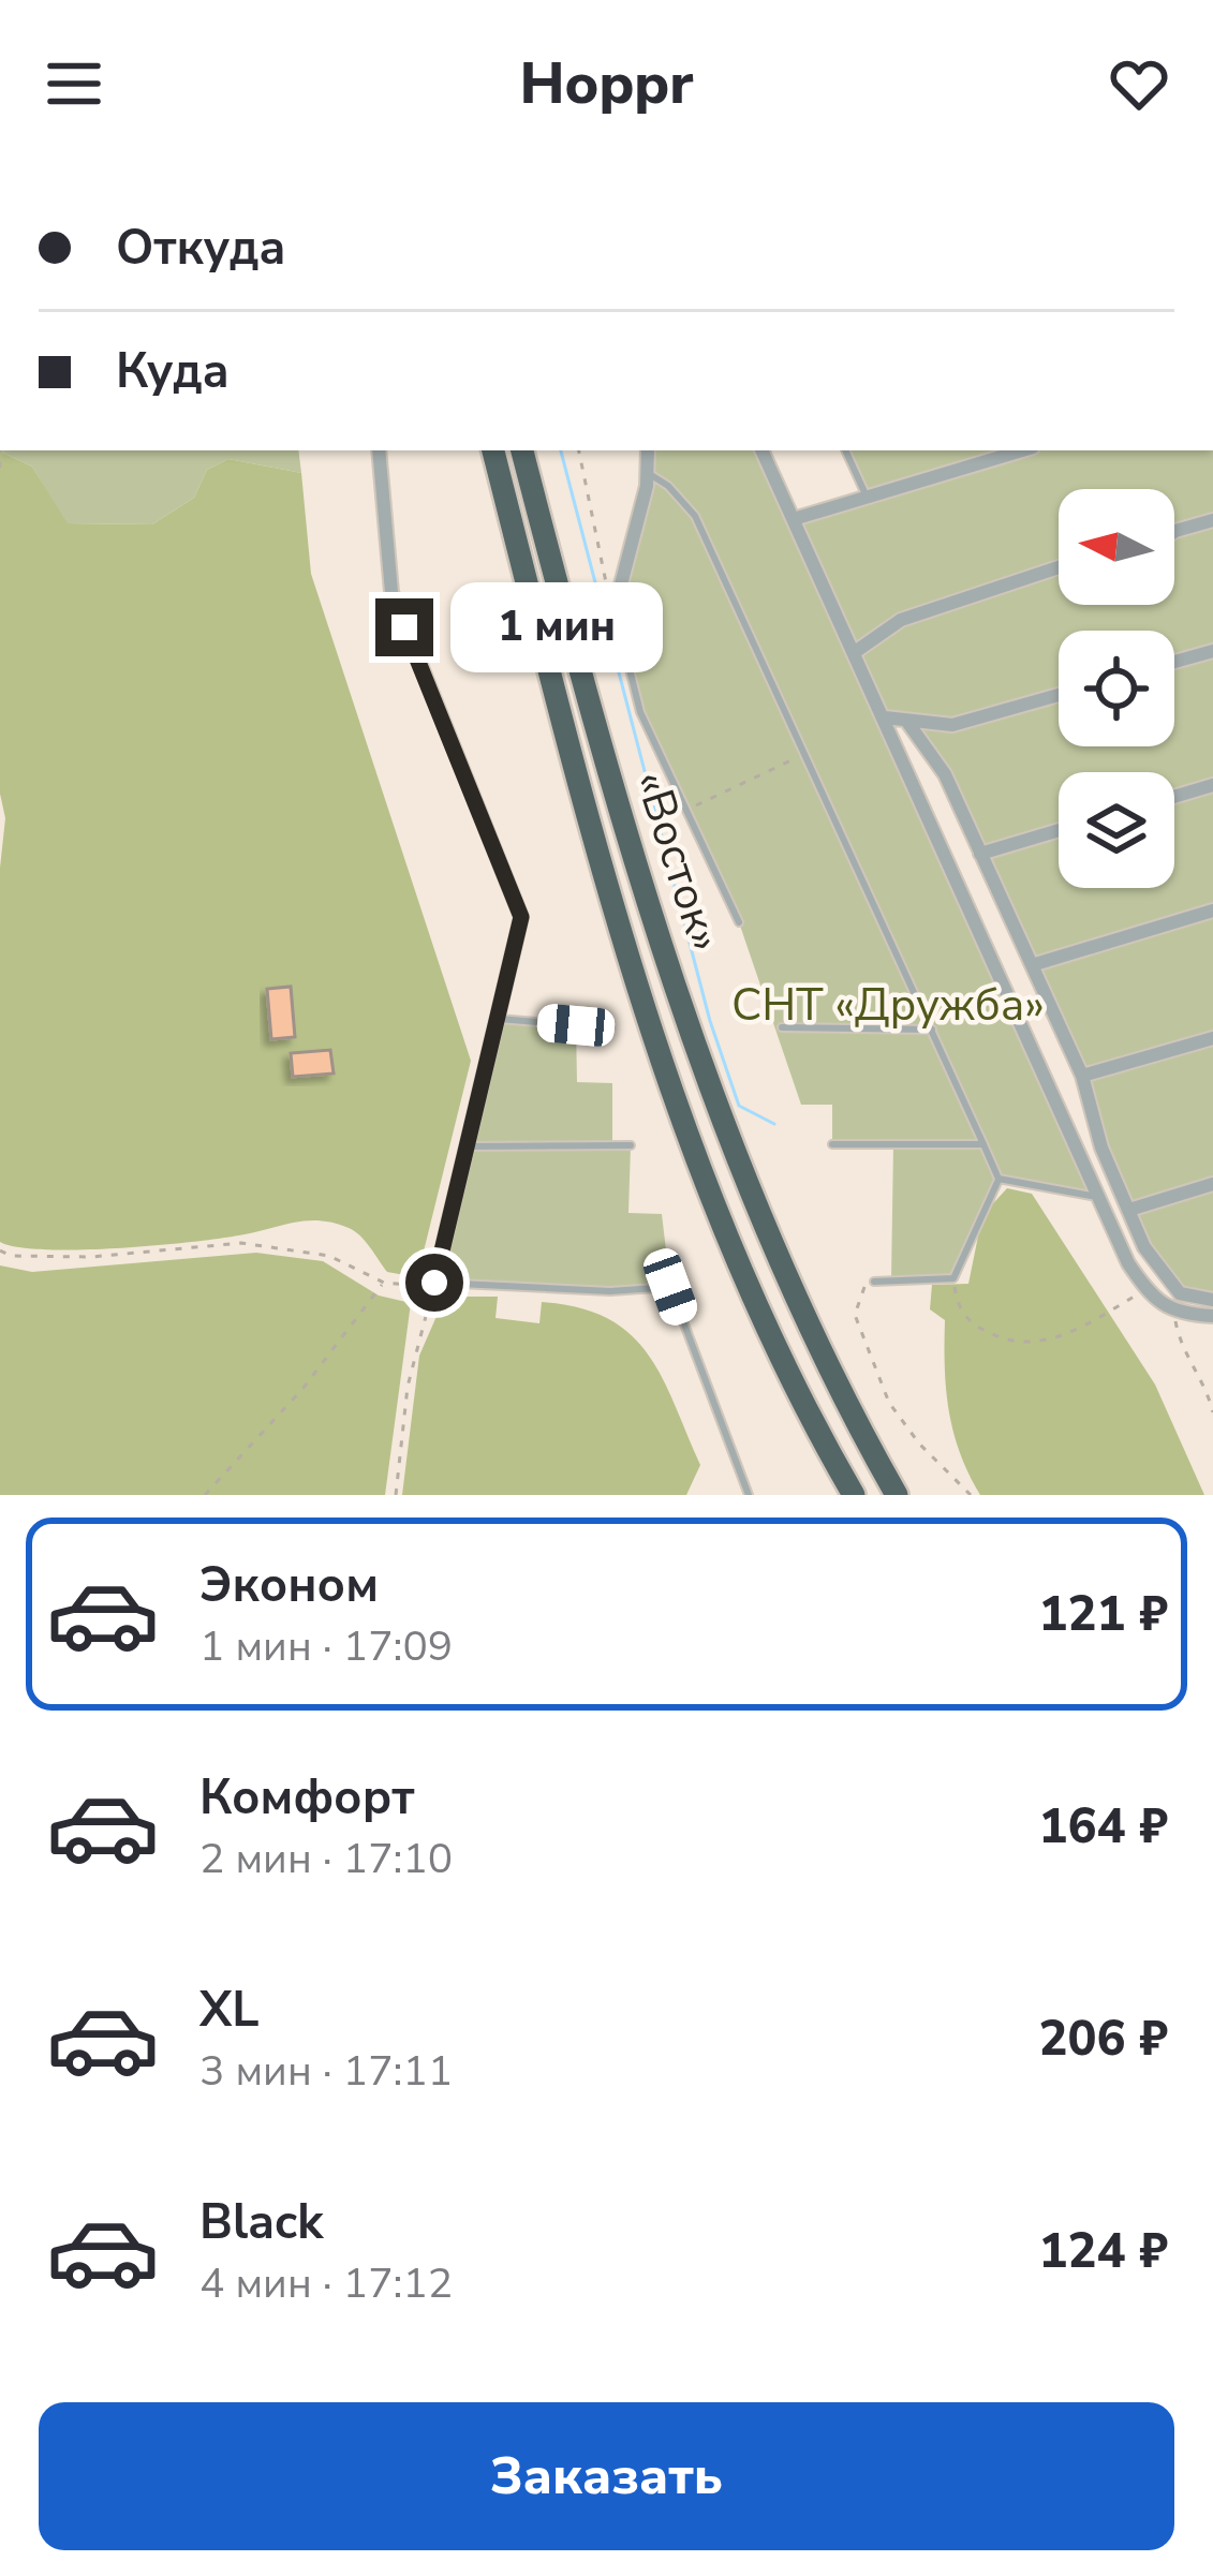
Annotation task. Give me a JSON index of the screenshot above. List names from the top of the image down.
{
  "streets": {
    "highway": ["«Восток»"]
  },
  "parks": ["СНТ «Дружба»"],
  "north": "left",
  "page": {
    "header": "Hoppr",
    "banner": ["Откуда", "Куда"],
    "bubble": "1 мин",
    "list": [
      {
        "name": "Эконом",
        "note": "1 мин · 17:09",
        "value": "121 ₽"
      },
      {
        "name": "Комфорт",
        "note": "2 мин · 17:10",
        "value": "164 ₽"
      },
      {
        "name": "XL",
        "note": "3 мин · 17:11",
        "value": "206 ₽"
      },
      {
        "name": "Black",
        "note": "4 мин · 17:12",
        "value": "124 ₽"
      }
    ],
    "buttons": "Заказать"
  }
}
